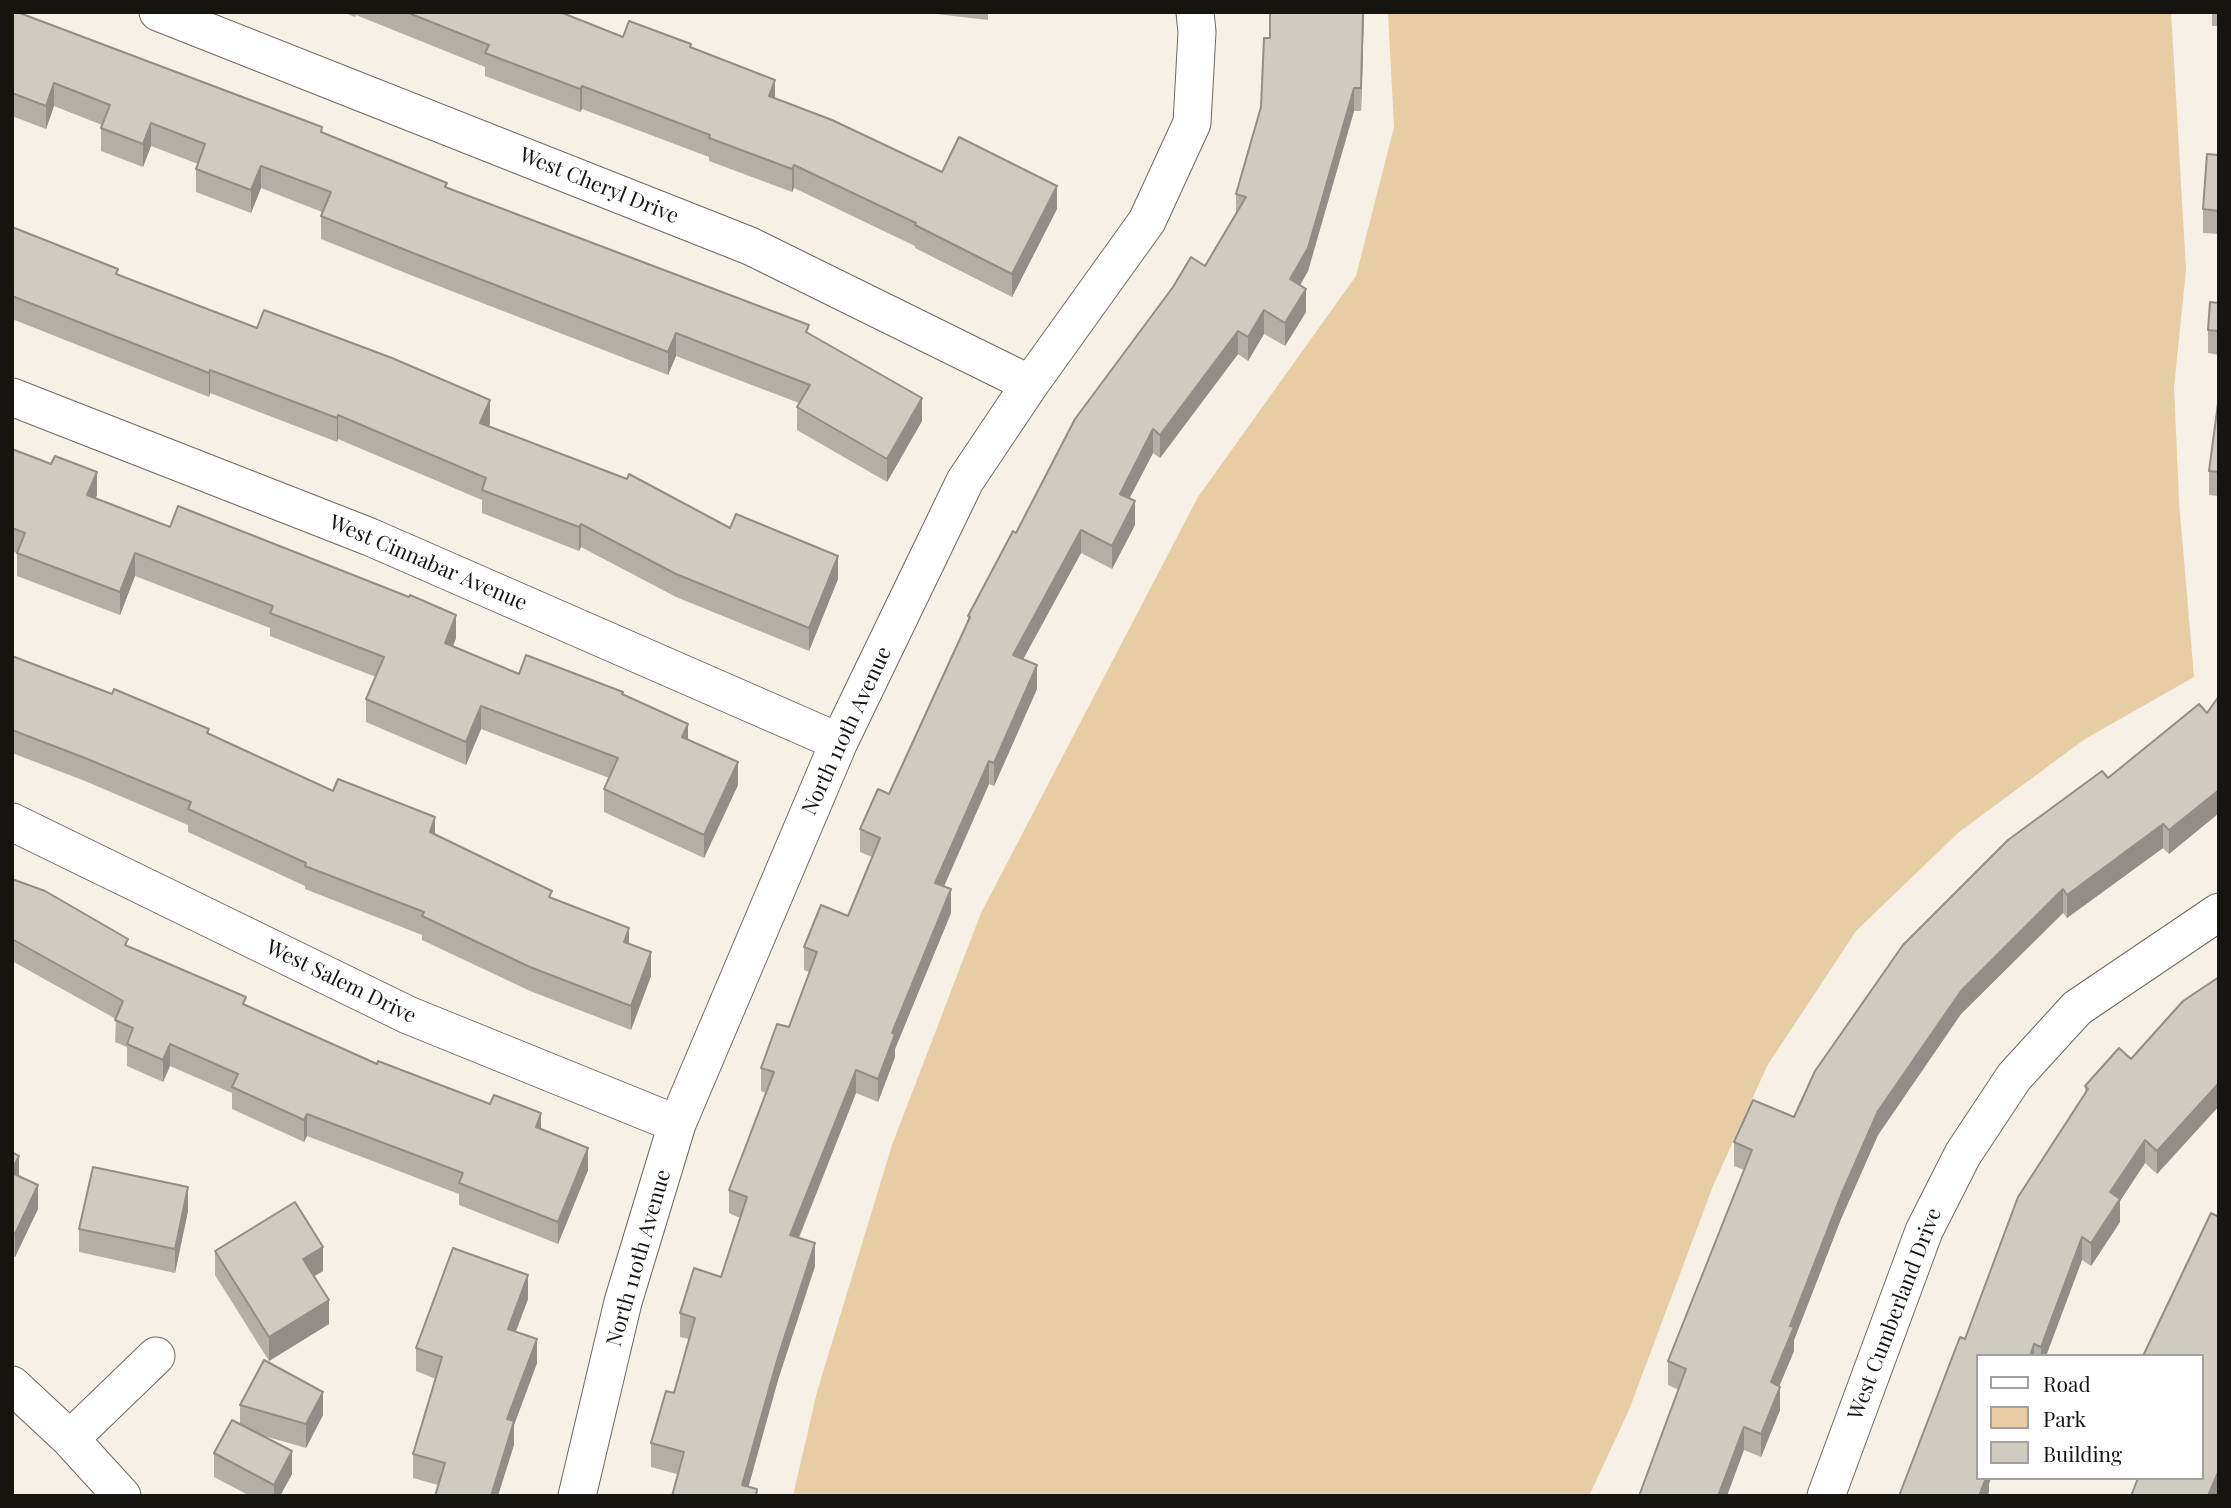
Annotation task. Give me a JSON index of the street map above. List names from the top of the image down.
{
  "streets": {
    "street": [
      "West Cheryl Drive",
      "West Cinnabar Avenue",
      "North 110th Avenue",
      "West Salem Drive",
      "West Cumberland Drive"
    ]
  },
  "crossings": [
    ["West Cheryl Drive", "North 110th Avenue"],
    ["West Cinnabar Avenue", "North 110th Avenue"],
    ["North 110th Avenue", "West Salem Drive"]
  ],
  "legend": ["Road", "Park", "Building"]
}
